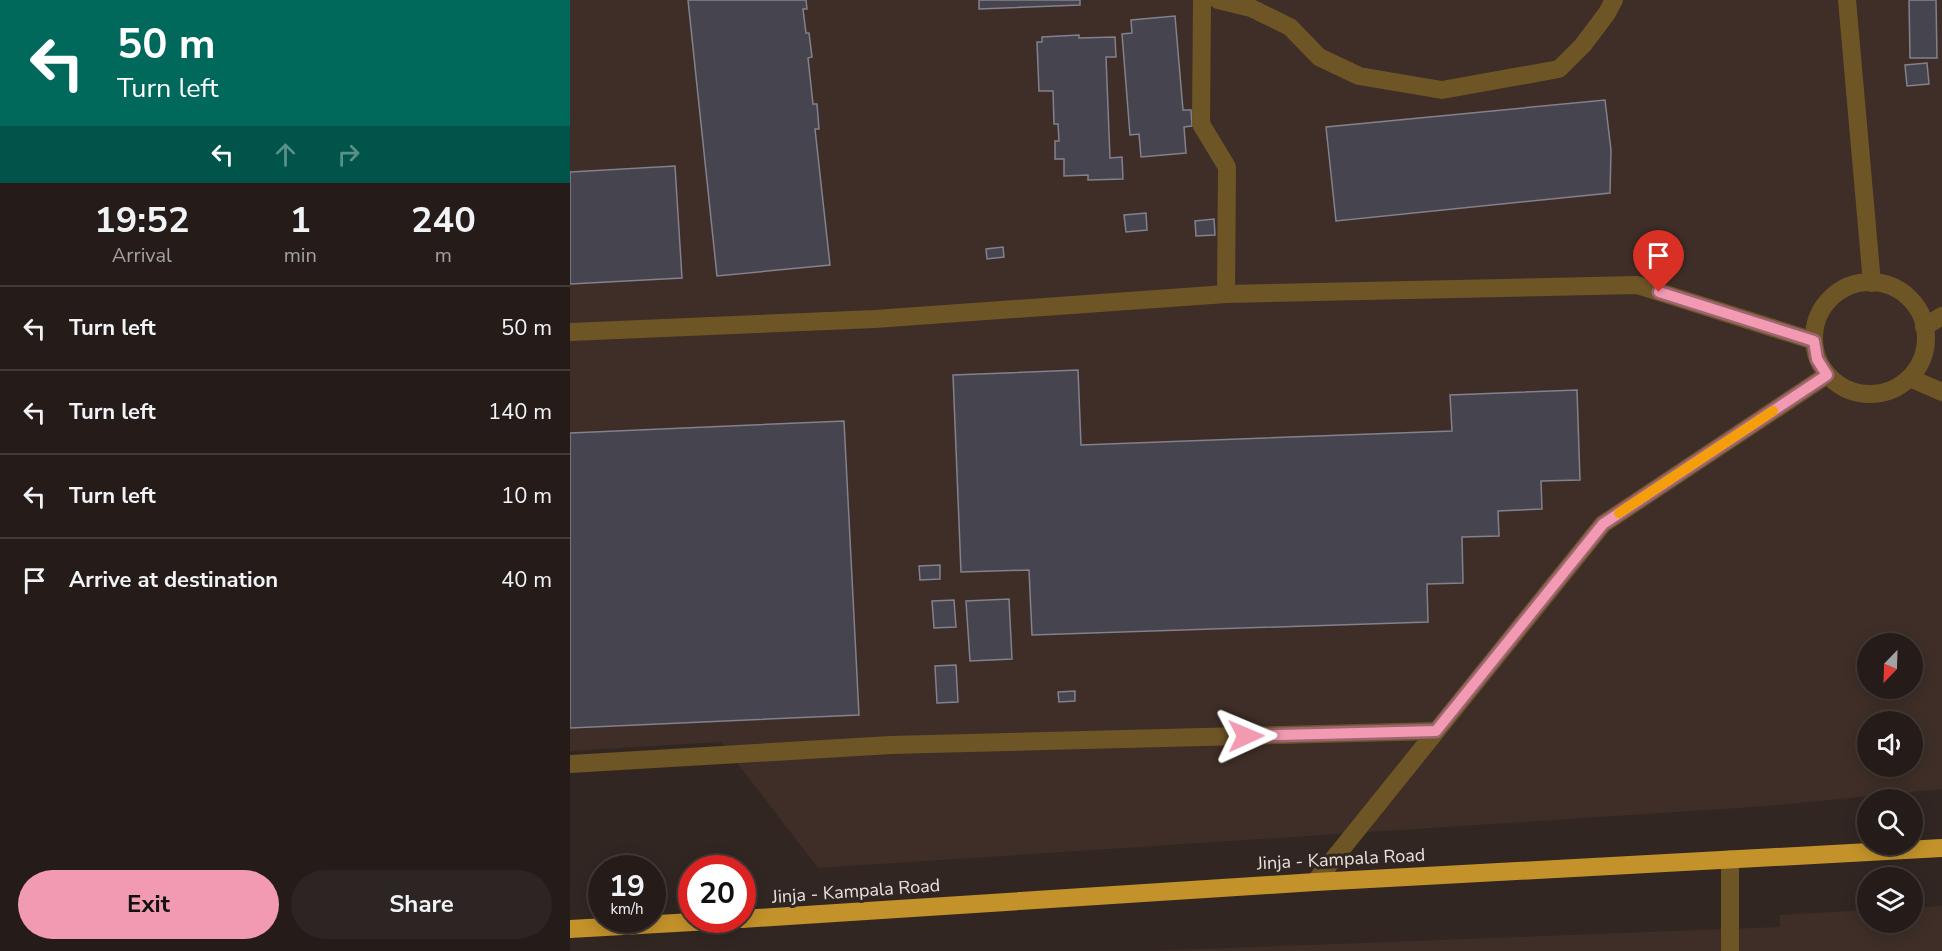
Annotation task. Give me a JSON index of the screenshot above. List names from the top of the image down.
{
  "streets": {
    "highway": ["Jinja - Kampala Road"]
  },
  "north": "bottom left",
  "page": {
    "turn": ["50 m", "Turn left"],
    "eta": [
      "19:52",
      "Arrival",
      "1",
      "min",
      "240",
      "m"
    ],
    "list": [
      {
        "name": "Turn left",
        "value": "50 m"
      },
      {
        "name": "Turn left",
        "value": "140 m"
      },
      {
        "name": "Turn left",
        "value": "10 m"
      },
      {
        "name": "Arrive at destination",
        "value": "40 m"
      }
    ],
    "speed": "19 km/h",
    "limit": "20",
    "buttons": ["Exit", "Share"]
  }
}
